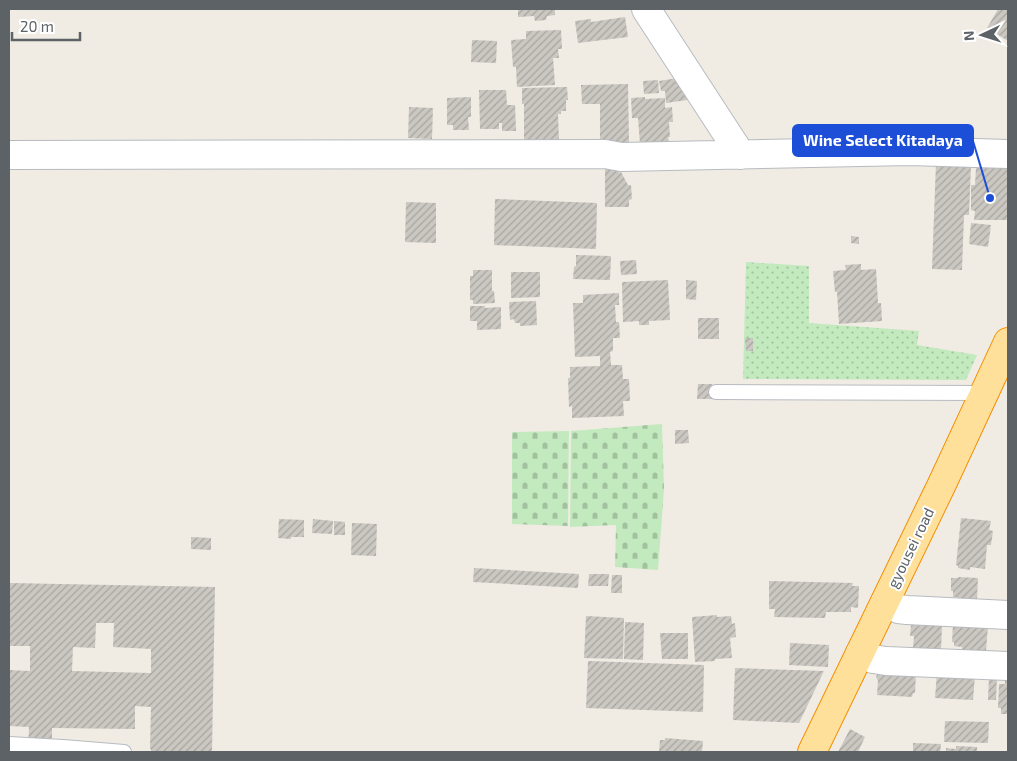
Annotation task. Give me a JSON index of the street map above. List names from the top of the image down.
{
  "streets": {
    "highway": ["gyousei road"]
  },
  "places": ["Wine Select Kitadaya"],
  "scale_bar": "20 m",
  "north": "left"
}
